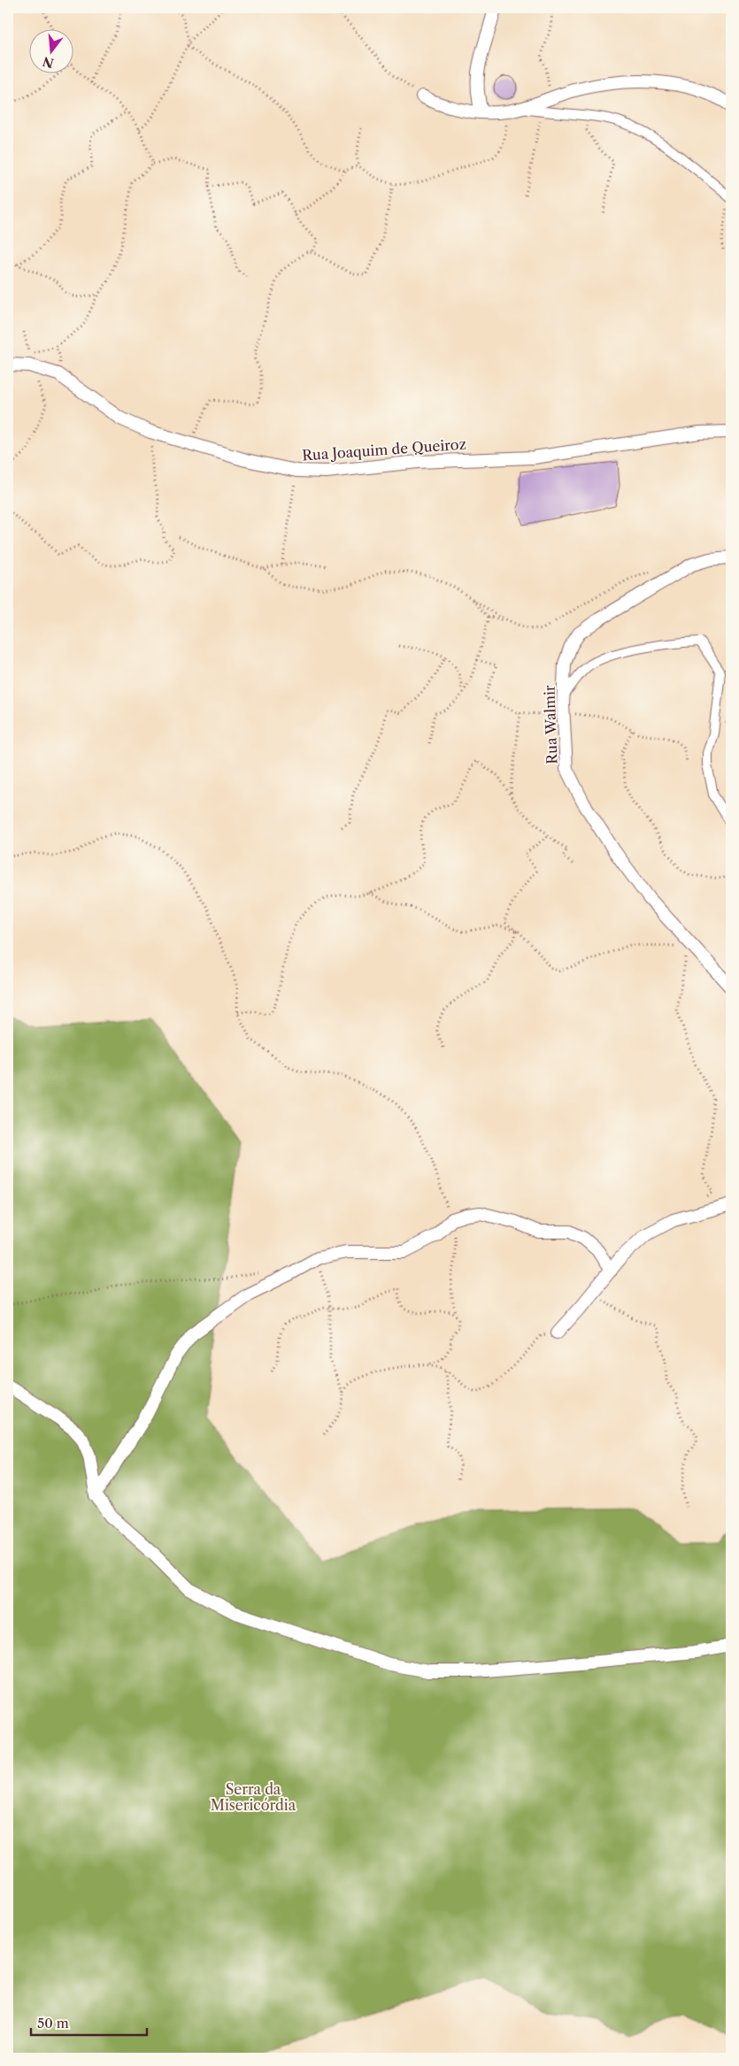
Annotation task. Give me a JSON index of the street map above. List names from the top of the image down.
{
  "streets": {
    "street": ["Rua Joaquim de Queiroz", "Rua Walmir"]
  },
  "parks": ["Serra da Misericórdia"],
  "scale_bar": "50 m",
  "north": "bottom"
}
